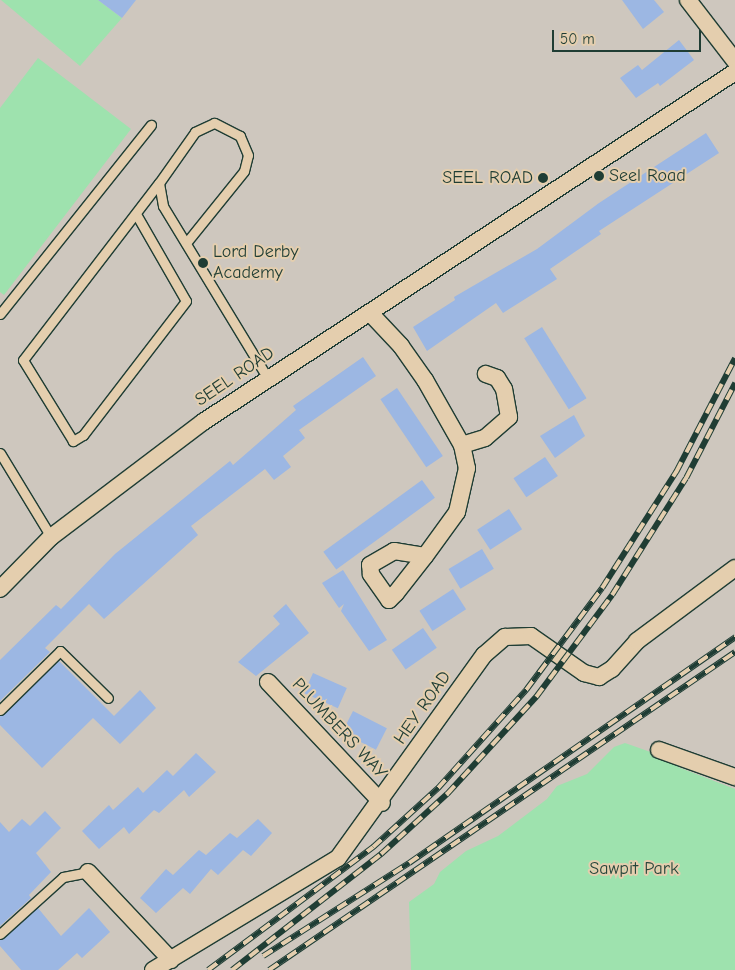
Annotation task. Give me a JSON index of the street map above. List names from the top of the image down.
{
  "streets": {
    "street": ["SEEL ROAD", "HEY ROAD", "PLUMBERS WAY"]
  },
  "crossings": [
    ["HEY ROAD", "PLUMBERS WAY"]
  ],
  "parks": ["Sawpit Park"],
  "places": ["Seel Road", "SEEL ROAD", "Lord Derby Academy"],
  "scale_bar": "50 m"
}
